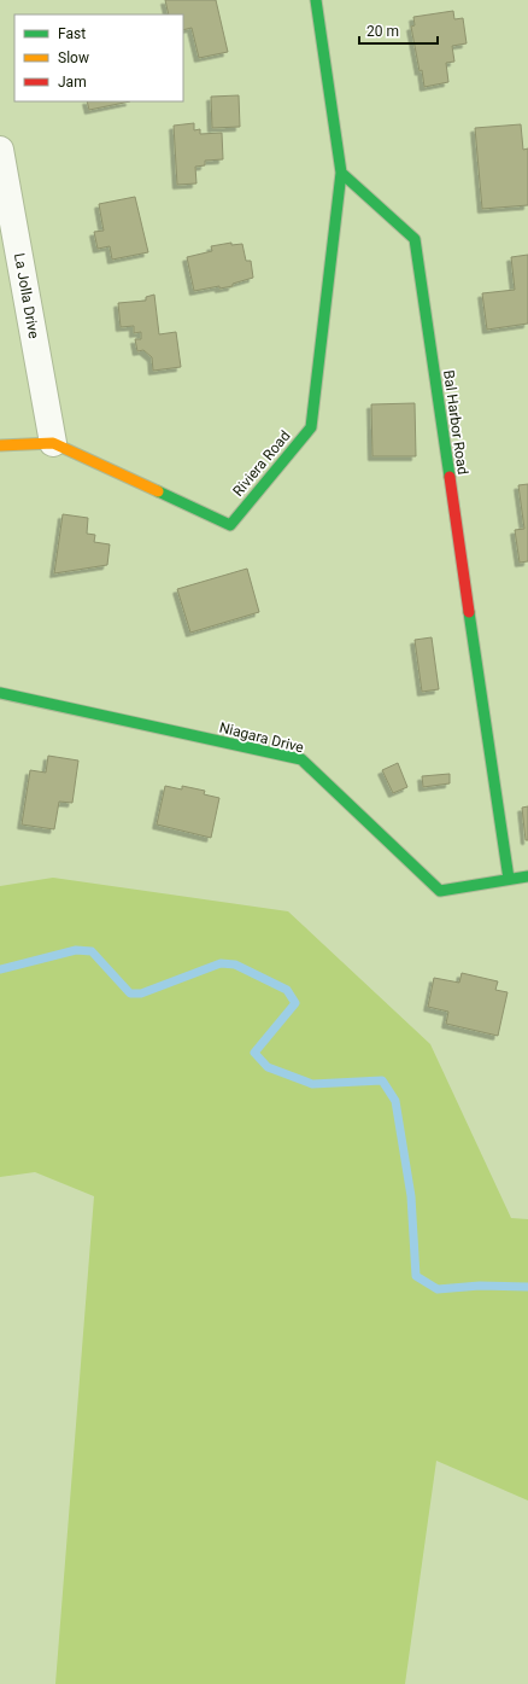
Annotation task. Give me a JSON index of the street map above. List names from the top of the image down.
{
  "streets": {
    "street": [
      "La Jolla Drive",
      "Bal Harbor Road",
      "Riviera Road",
      "Niagara Drive"
    ]
  },
  "crossings": [
    ["La Jolla Drive", "Riviera Road"],
    ["Bal Harbor Road", "Riviera Road"],
    ["Bal Harbor Road", "Niagara Drive"]
  ],
  "legend": ["Fast", "Slow", "Jam"],
  "scale_bar": "20 m"
}
